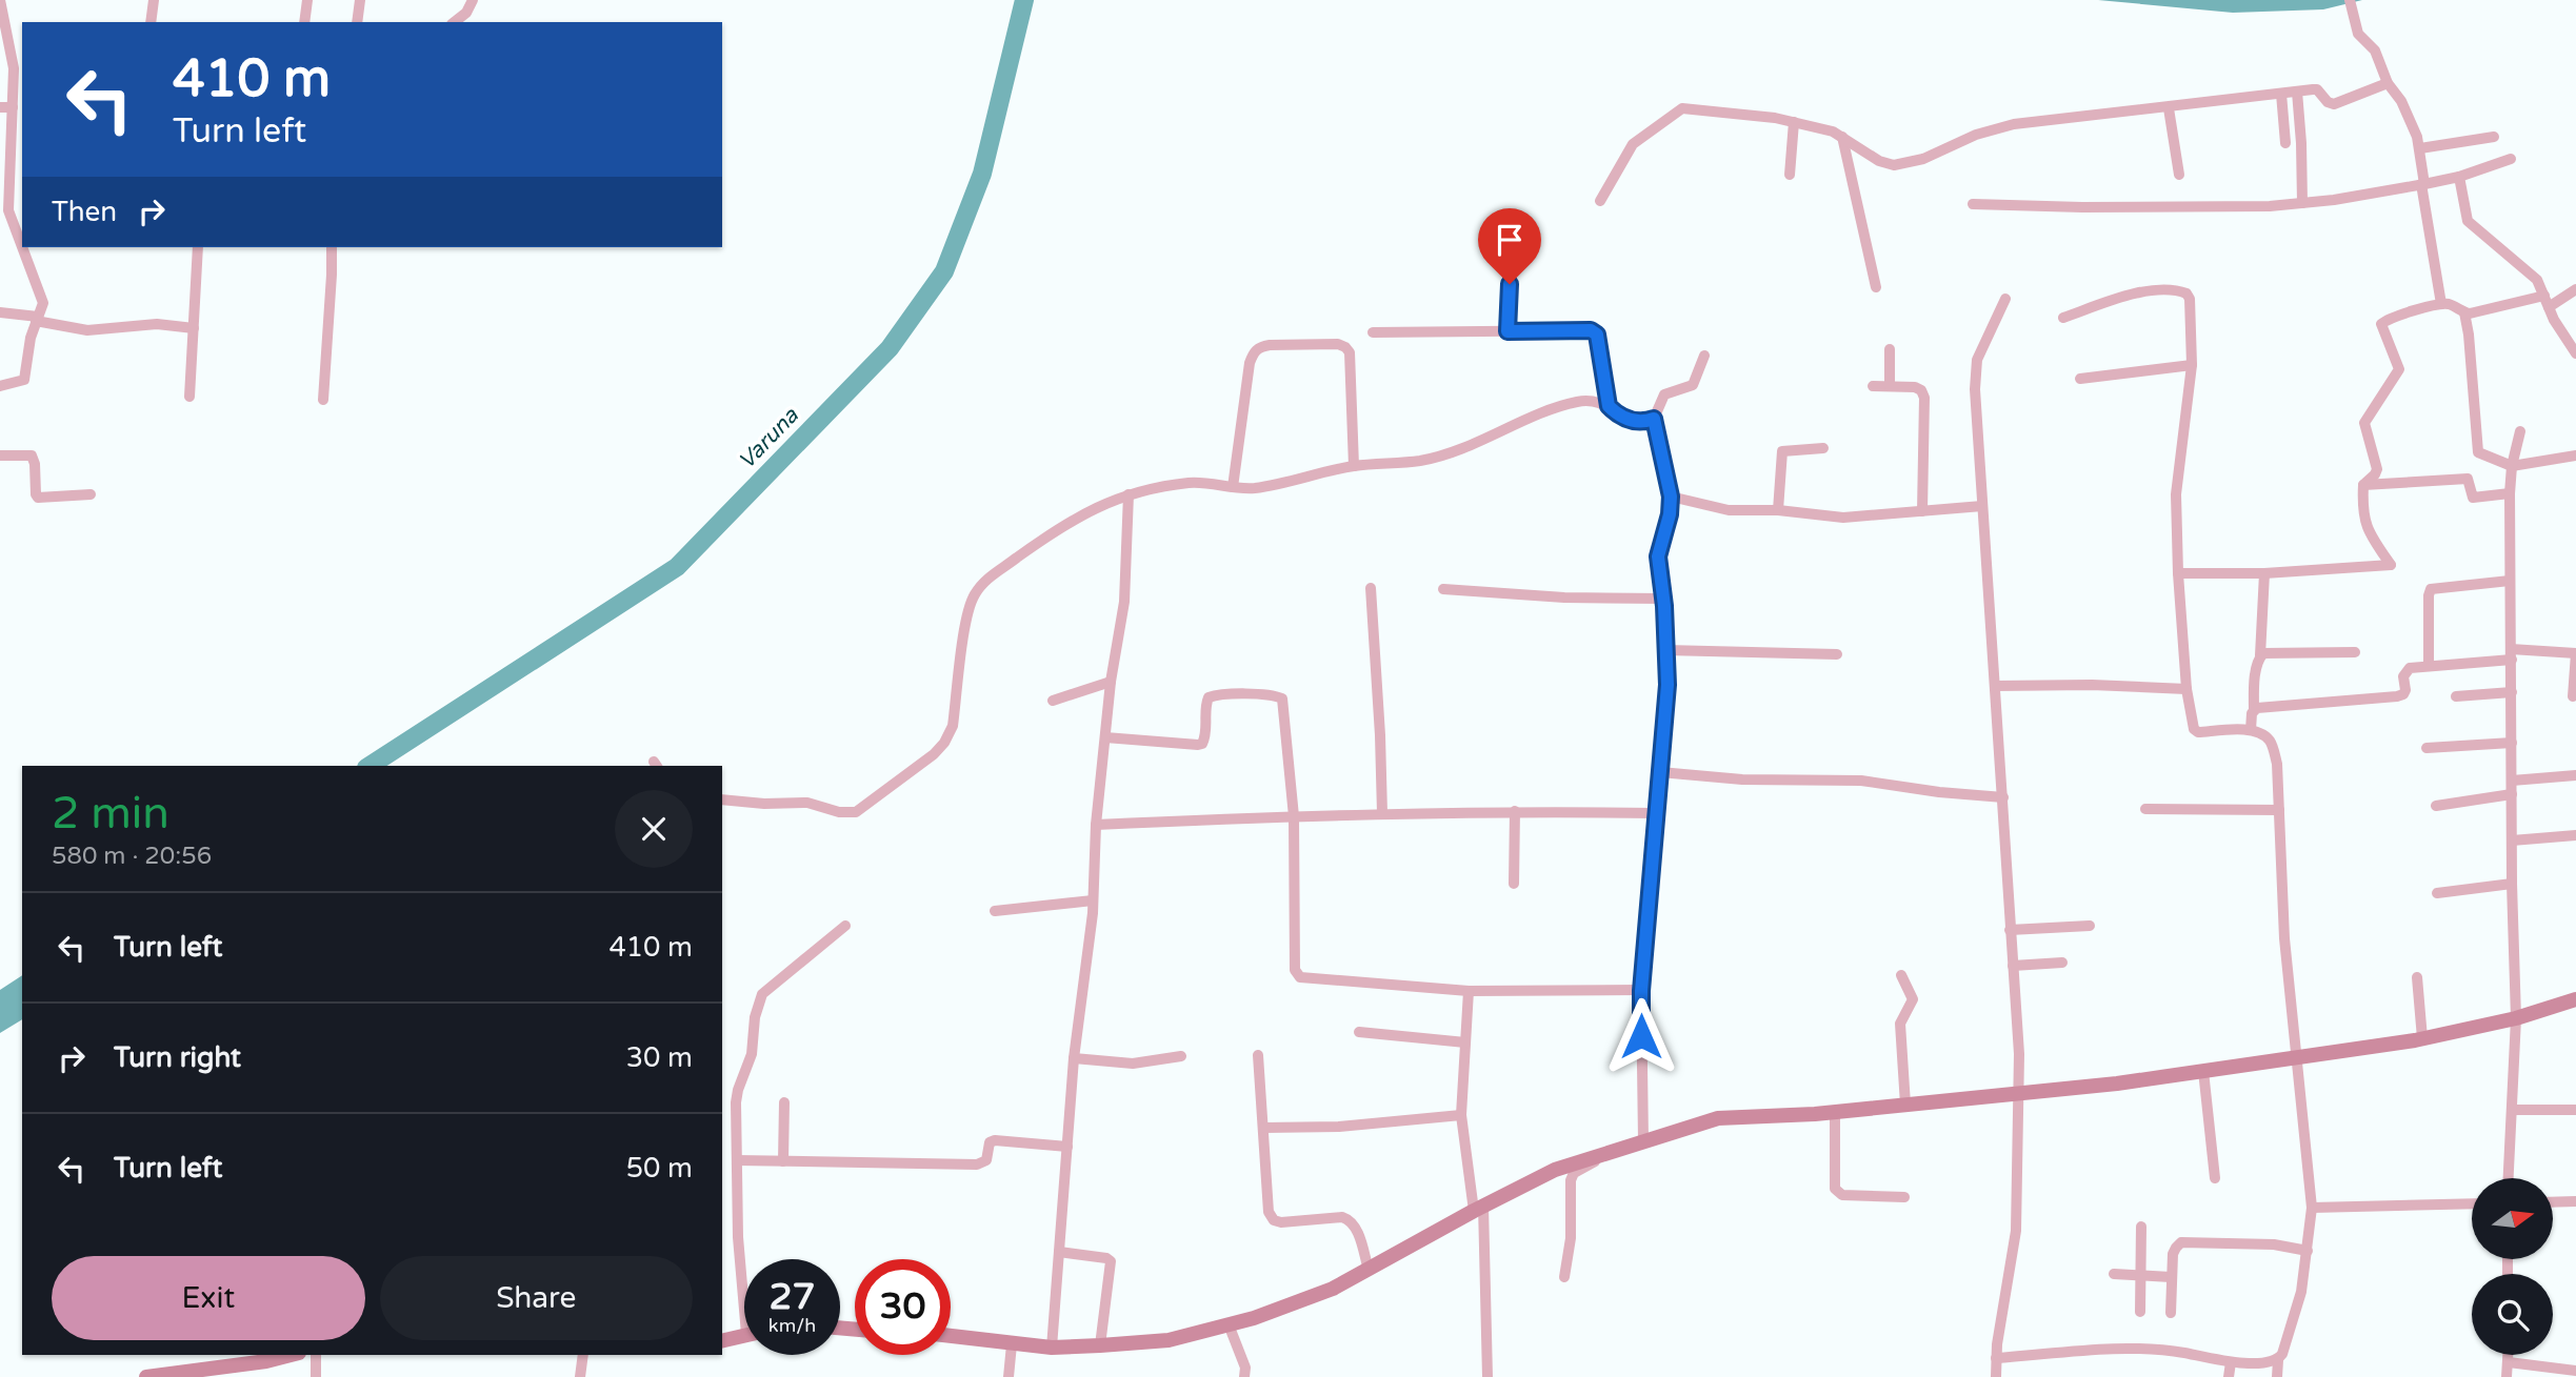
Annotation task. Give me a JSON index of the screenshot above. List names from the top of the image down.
{
  "water": ["Varuna"],
  "north": "right",
  "page": {
    "turn": ["410 m", "Turn left"],
    "then": "Then",
    "heading": ["2 min", "580 m · 20:56"],
    "list": [
      {
        "name": "Turn left",
        "value": "410 m"
      },
      {
        "name": "Turn right",
        "value": "30 m"
      },
      {
        "name": "Turn left",
        "value": "50 m"
      }
    ],
    "buttons": ["Exit", "Share"],
    "speed": "27 km/h",
    "limit": "30"
  }
}
